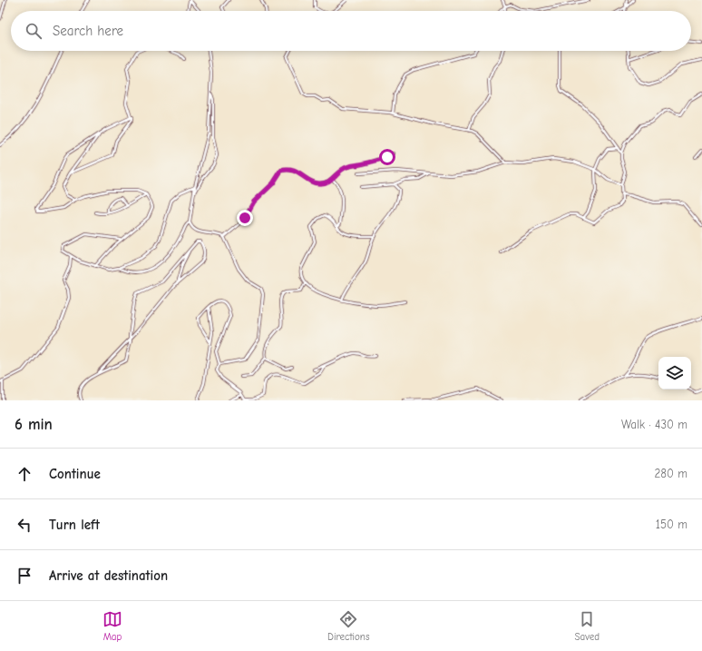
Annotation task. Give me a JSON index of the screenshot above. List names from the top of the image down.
{
  "page": {
    "search": "Search here",
    "heading": ["6 min", "Walk · 430 m"],
    "list": [
      ["Continue", "280 m"],
      ["Turn left", "150 m"],
      "Arrive at destination"
    ],
    "nav": ["Map", "Directions", "Saved"]
  }
}
